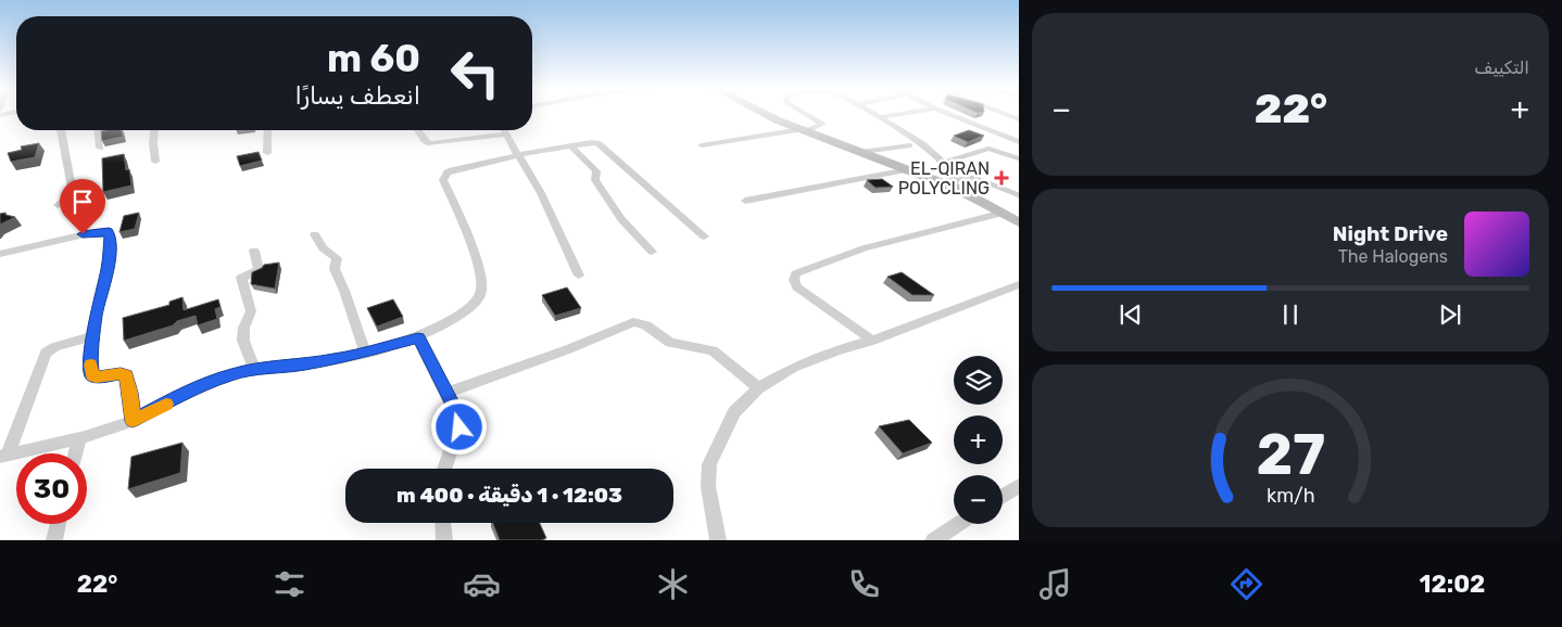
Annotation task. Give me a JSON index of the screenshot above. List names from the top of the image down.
{
  "places": {
    "health": ["EL-QIRAN POLYCLING"]
  },
  "page": {
    "tile": "التكييف",
    "turn": ["60 m", "انعطف يسارًا"],
    "heat": ["−", "22°", "+"],
    "song": ["Night Drive", "The Halogens"],
    "map_buttons": ["+", "−"],
    "limit": "30",
    "trip": "12:03 · 1 دقيقة · 400 m",
    "tabs": ["12:02", "22°"],
    "gauge": ["27", "km/h"]
  }
}
